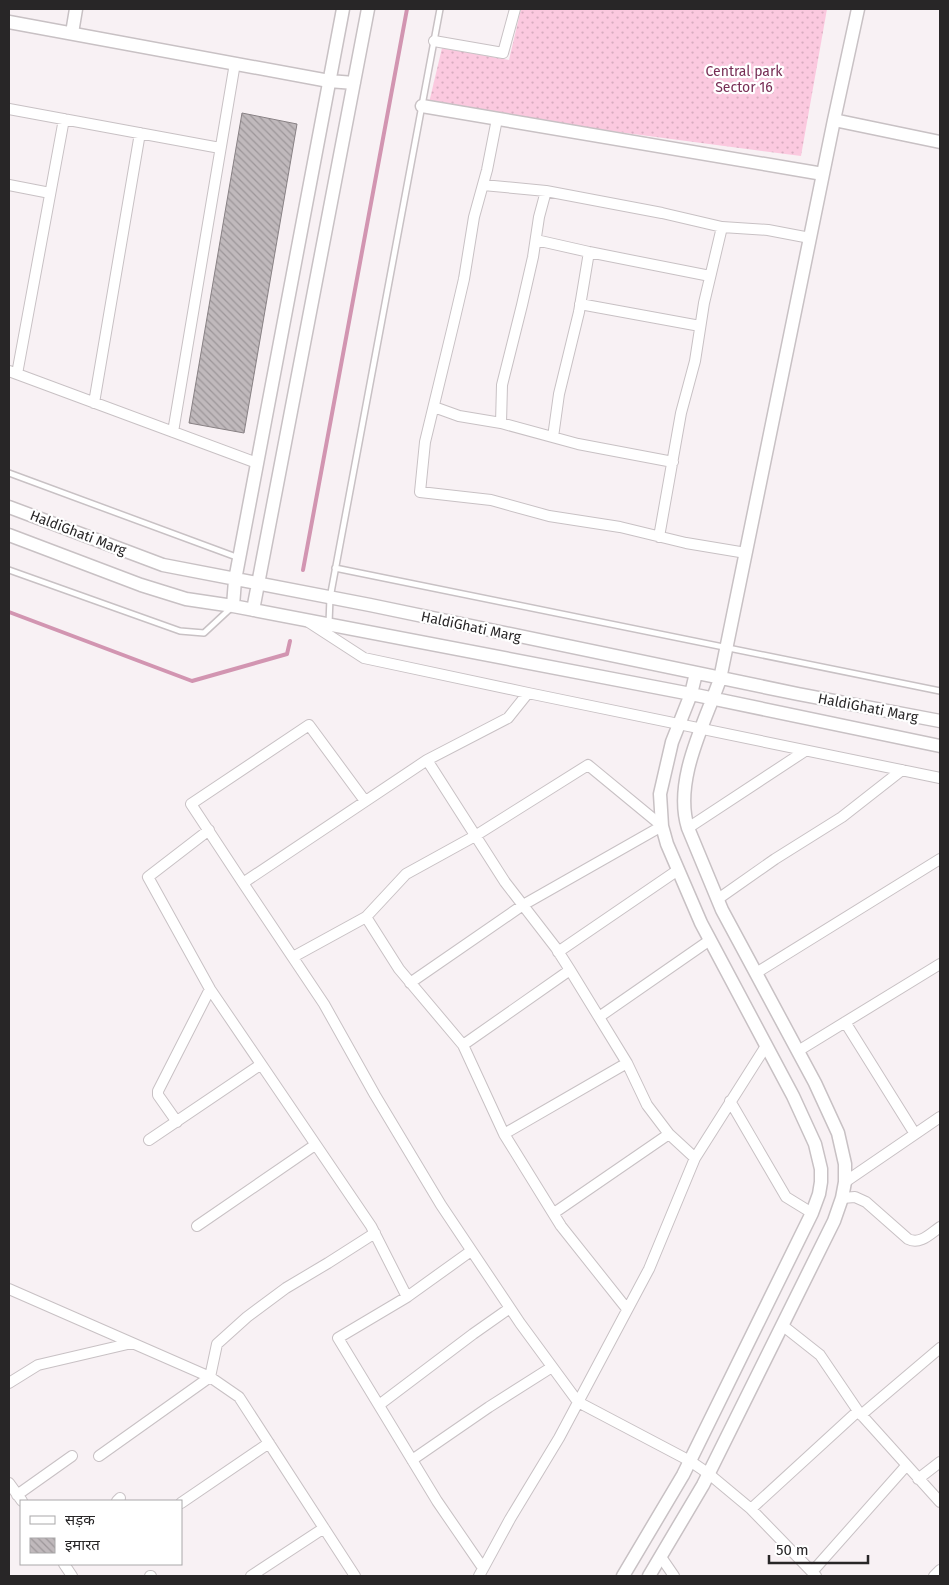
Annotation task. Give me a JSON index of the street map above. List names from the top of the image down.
{
  "streets": {
    "street": ["HaldiGhati Marg"]
  },
  "parks": ["Central park Sector 16"],
  "legend": ["सड़क", "इमारत"],
  "scale_bar": "50 m"
}
